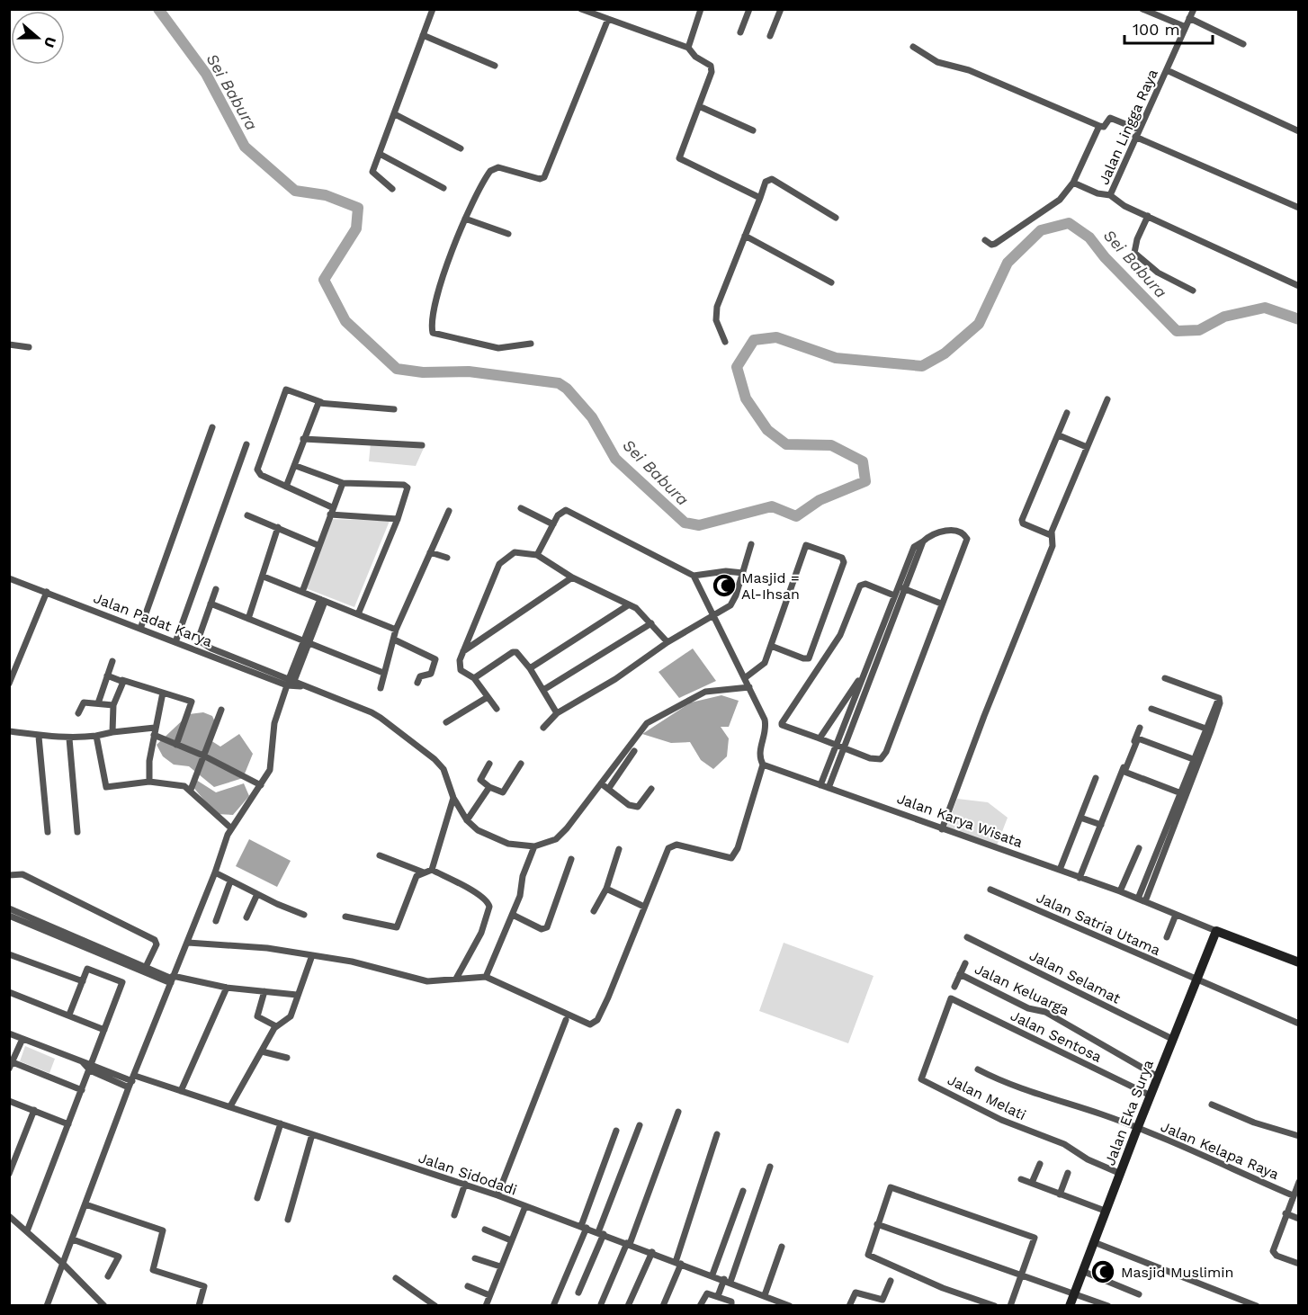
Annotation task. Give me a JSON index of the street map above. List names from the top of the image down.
{
  "streets": {
    "street": [
      "Jalan Lingga Raya",
      "Jalan Padat Karya",
      "Jalan Karya Wisata",
      "Jalan Satria Utama",
      "Jalan Selamat",
      "Jalan Keluarga",
      "Jalan Sentosa",
      "Jalan Melati",
      "Jalan Eka Surya",
      "Jalan Kelapa Raya",
      "Jalan Sidodadi"
    ]
  },
  "crossings": [
    ["Jalan Karya Wisata", "Jalan Eka Surya"],
    ["Jalan Satria Utama", "Jalan Eka Surya"],
    ["Jalan Selamat", "Jalan Eka Surya"],
    ["Jalan Keluarga", "Jalan Eka Surya"],
    ["Jalan Sentosa", "Jalan Melati"],
    ["Jalan Sentosa", "Jalan Eka Surya"],
    ["Jalan Melati", "Jalan Eka Surya"],
    ["Jalan Eka Surya", "Jalan Kelapa Raya"]
  ],
  "water": ["Sei Babura"],
  "places": {
    "mosque": ["Masjid = Al-Ihsan", "Masjid Muslimin"]
  },
  "scale_bar": "100 m",
  "north": "right"
}
